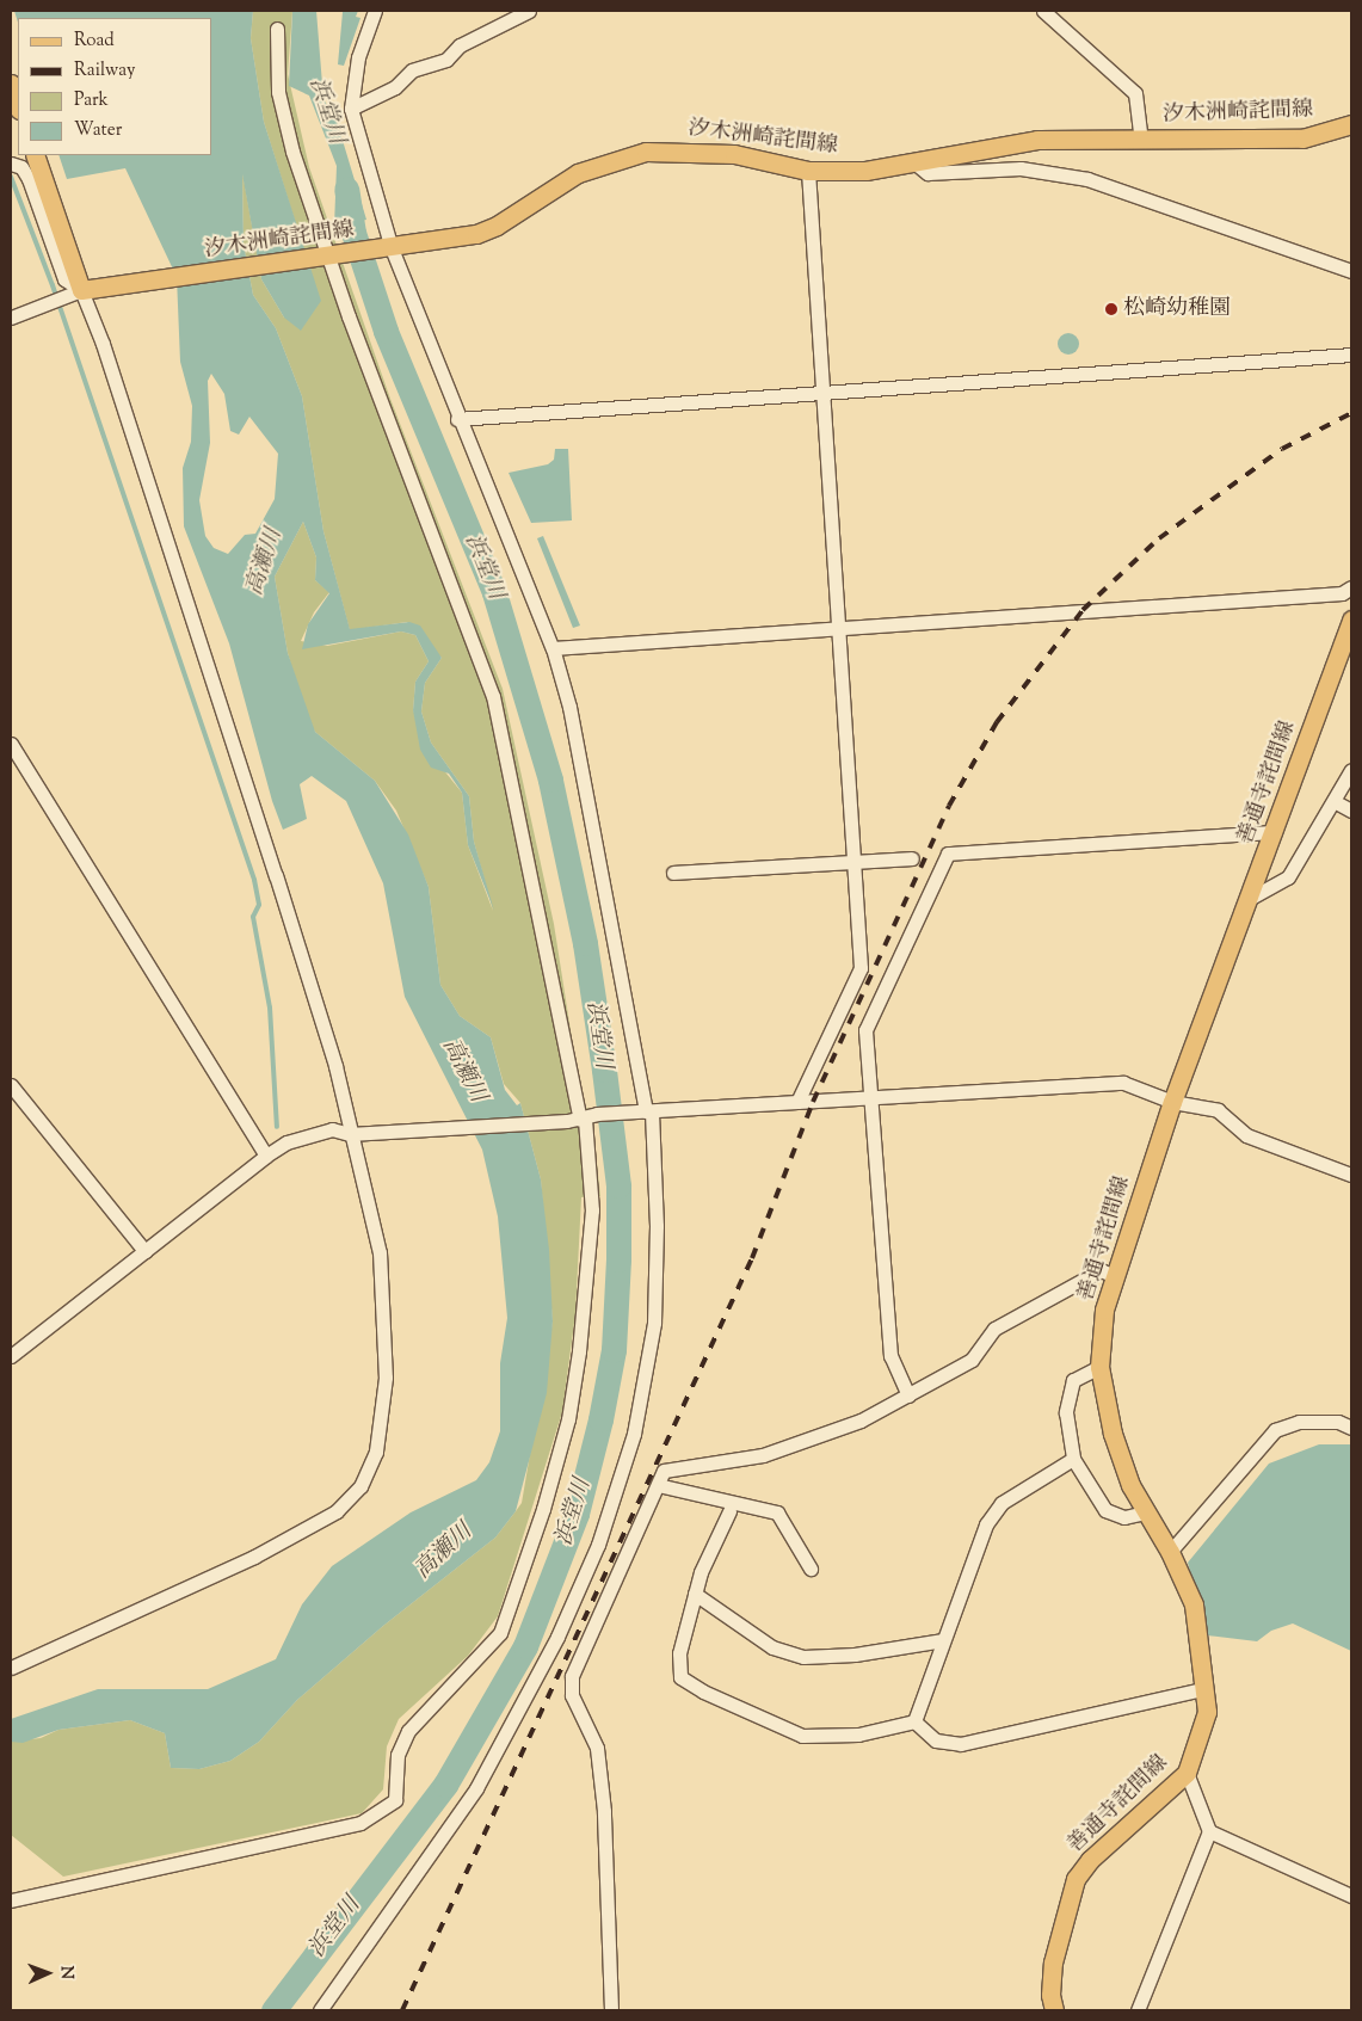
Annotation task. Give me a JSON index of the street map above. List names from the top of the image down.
{
  "streets": {
    "main road": ["汐木洲崎詫間線", "善通寺詫間線"]
  },
  "water": ["浜堂川", "高瀬川"],
  "places": ["松崎幼稚園"],
  "legend": [
    "Road",
    "Railway",
    "Park",
    "Water"
  ],
  "north": "right"
}
